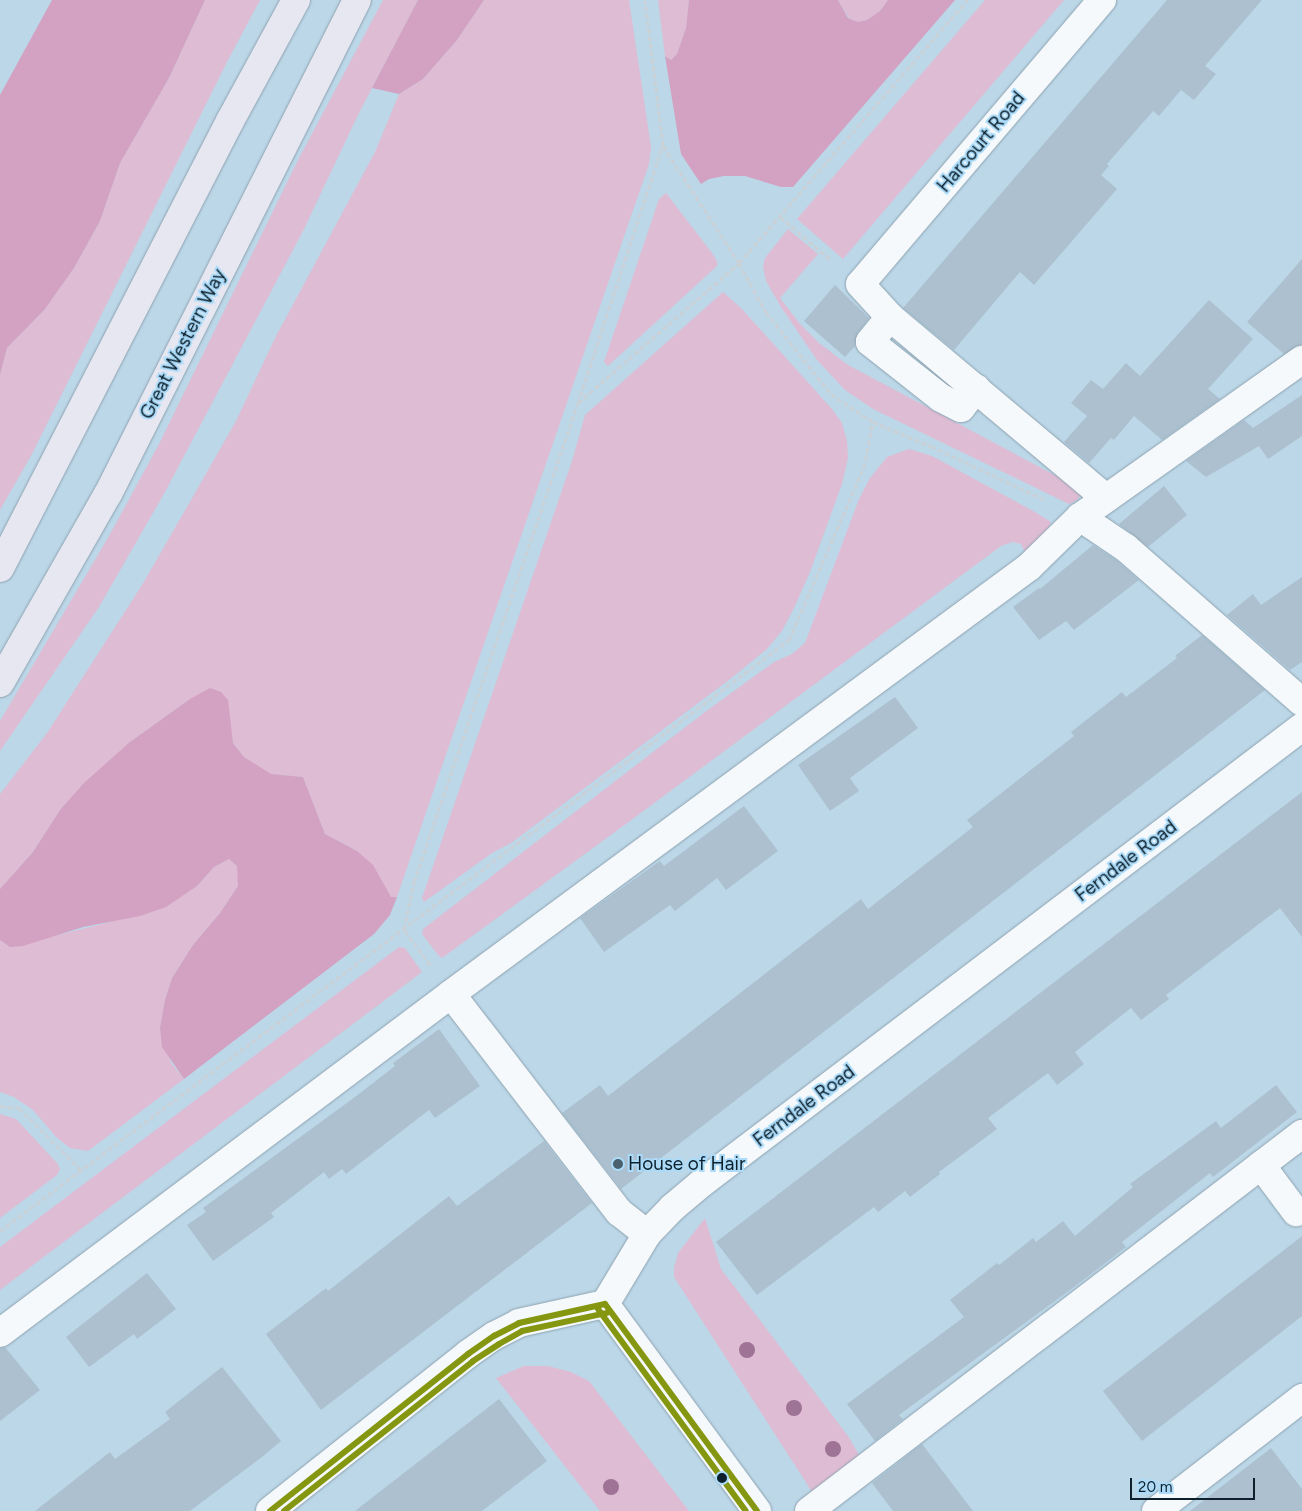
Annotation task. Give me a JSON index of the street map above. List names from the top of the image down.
{
  "streets": {
    "main road": ["Great Western Way"],
    "street": ["Harcourt Road", "Ferndale Road"]
  },
  "places": ["House of Hair"],
  "scale_bar": "20 m"
}
